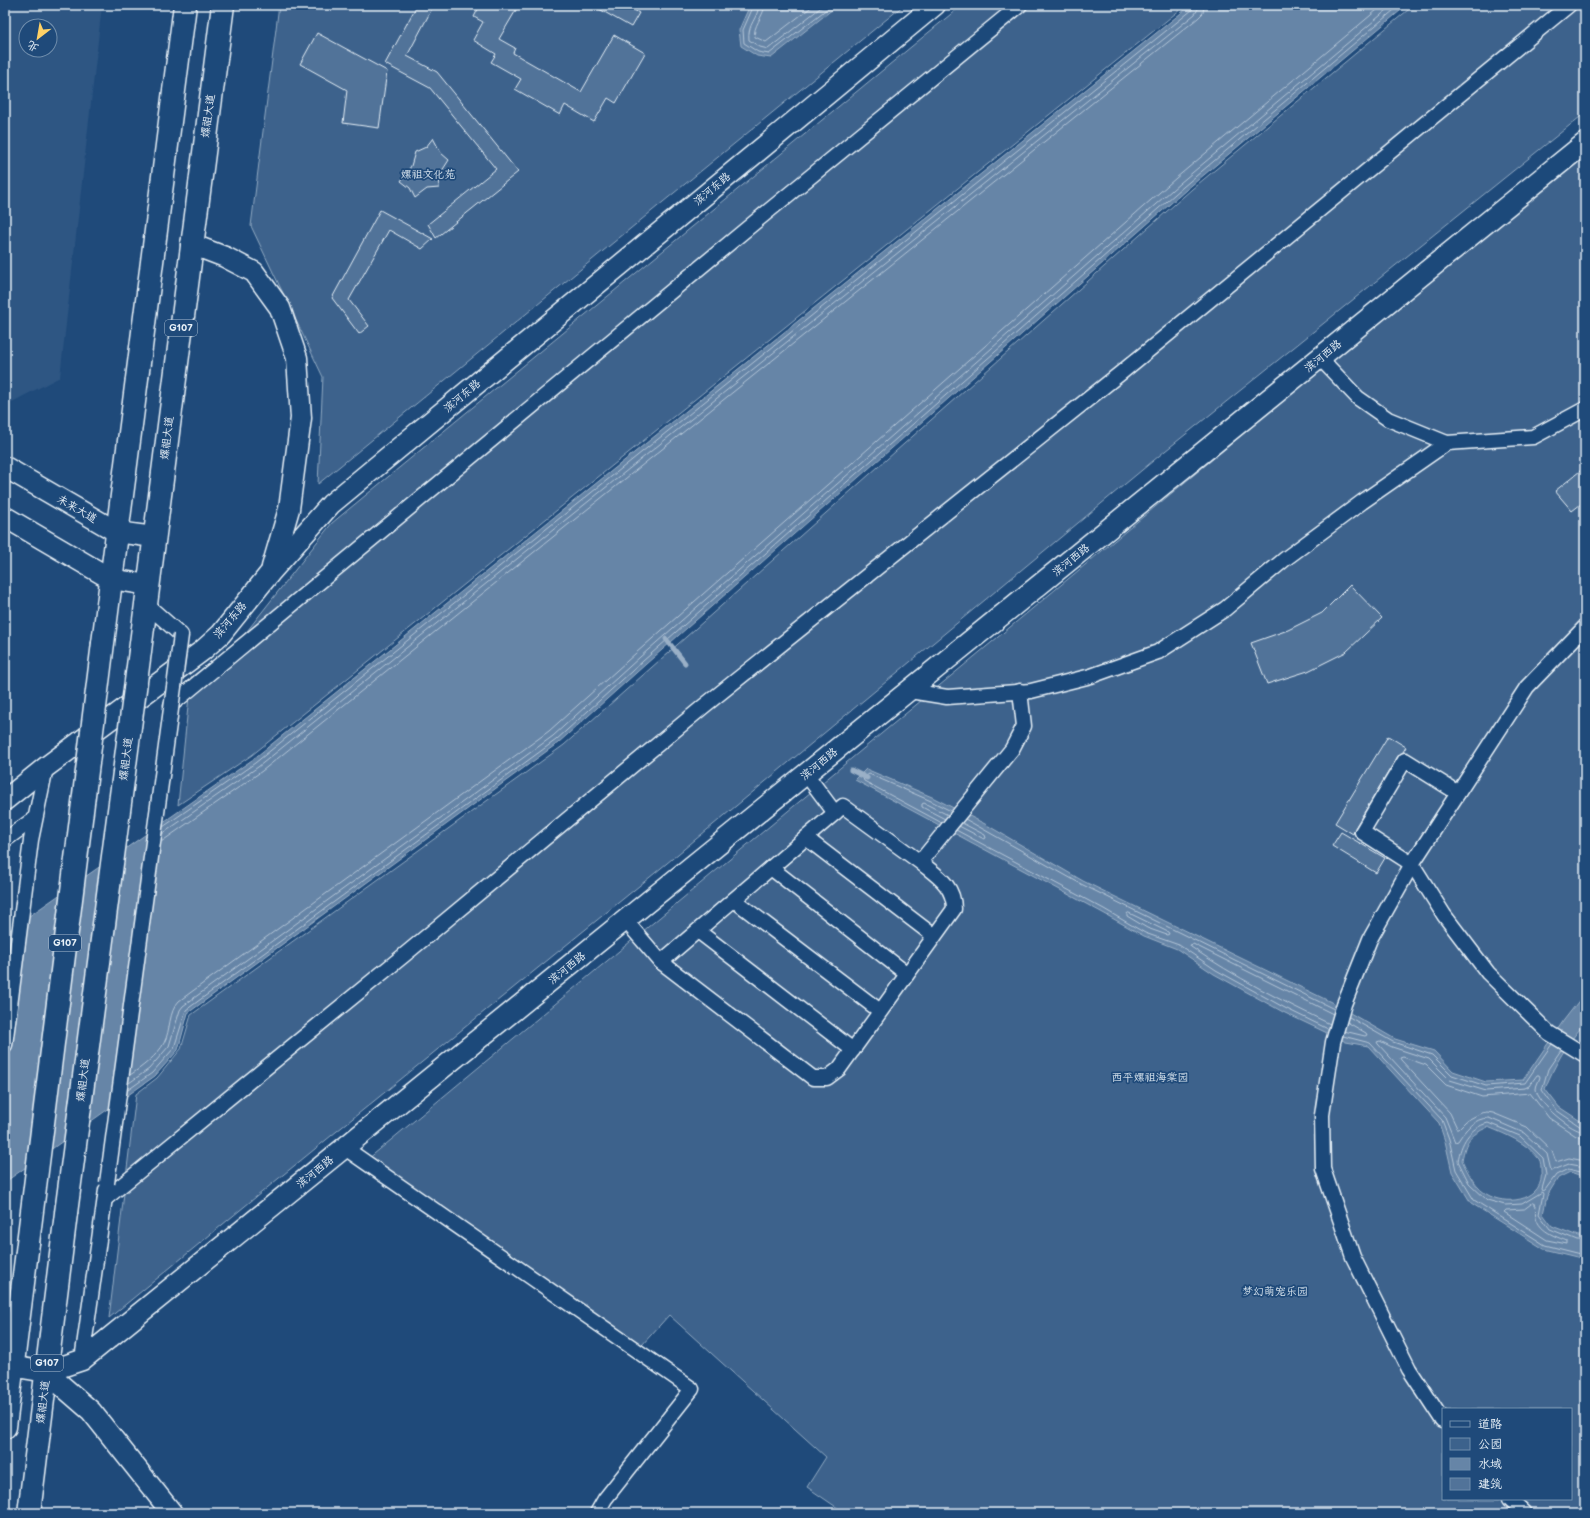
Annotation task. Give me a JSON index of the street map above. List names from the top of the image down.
{
  "streets": {
    "highway": ["嫘祖大道", "G107"],
    "street": ["滨河东路", "滨河西路", "未来大道"]
  },
  "crossings": [
    ["嫘祖大道", "滨河西路"],
    ["嫘祖大道", "未来大道"],
    ["G107", "未来大道"]
  ],
  "parks": ["嫘祖文化苑", "西平嫘祖海棠园", "梦幻萌宠乐园"],
  "legend": [
    "道路",
    "公园",
    "水域",
    "建筑"
  ],
  "north": "bottom left"
}
